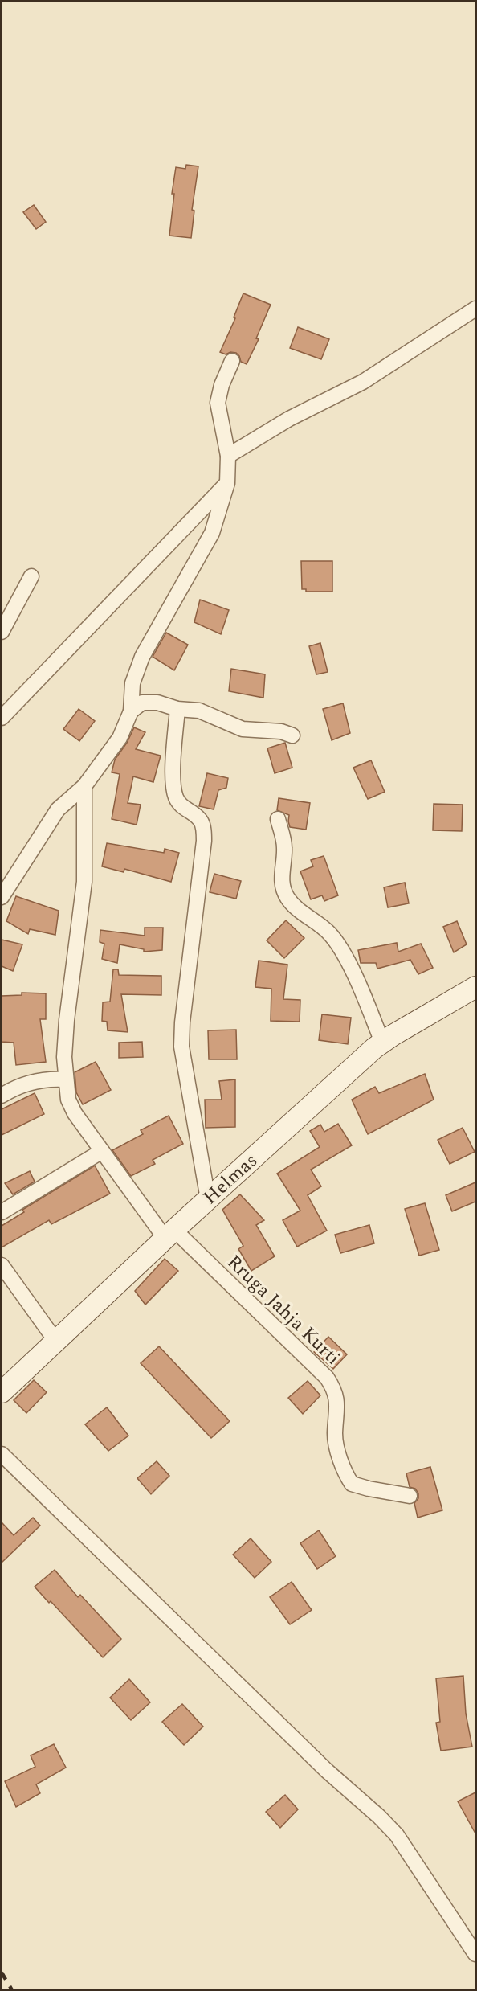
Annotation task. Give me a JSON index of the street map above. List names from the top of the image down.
{
  "streets": {
    "street": ["Helmas", "Rruga Jahja Kurti"]
  },
  "crossings": [
    ["Helmas", "Rruga Jahja Kurti"]
  ]
}
